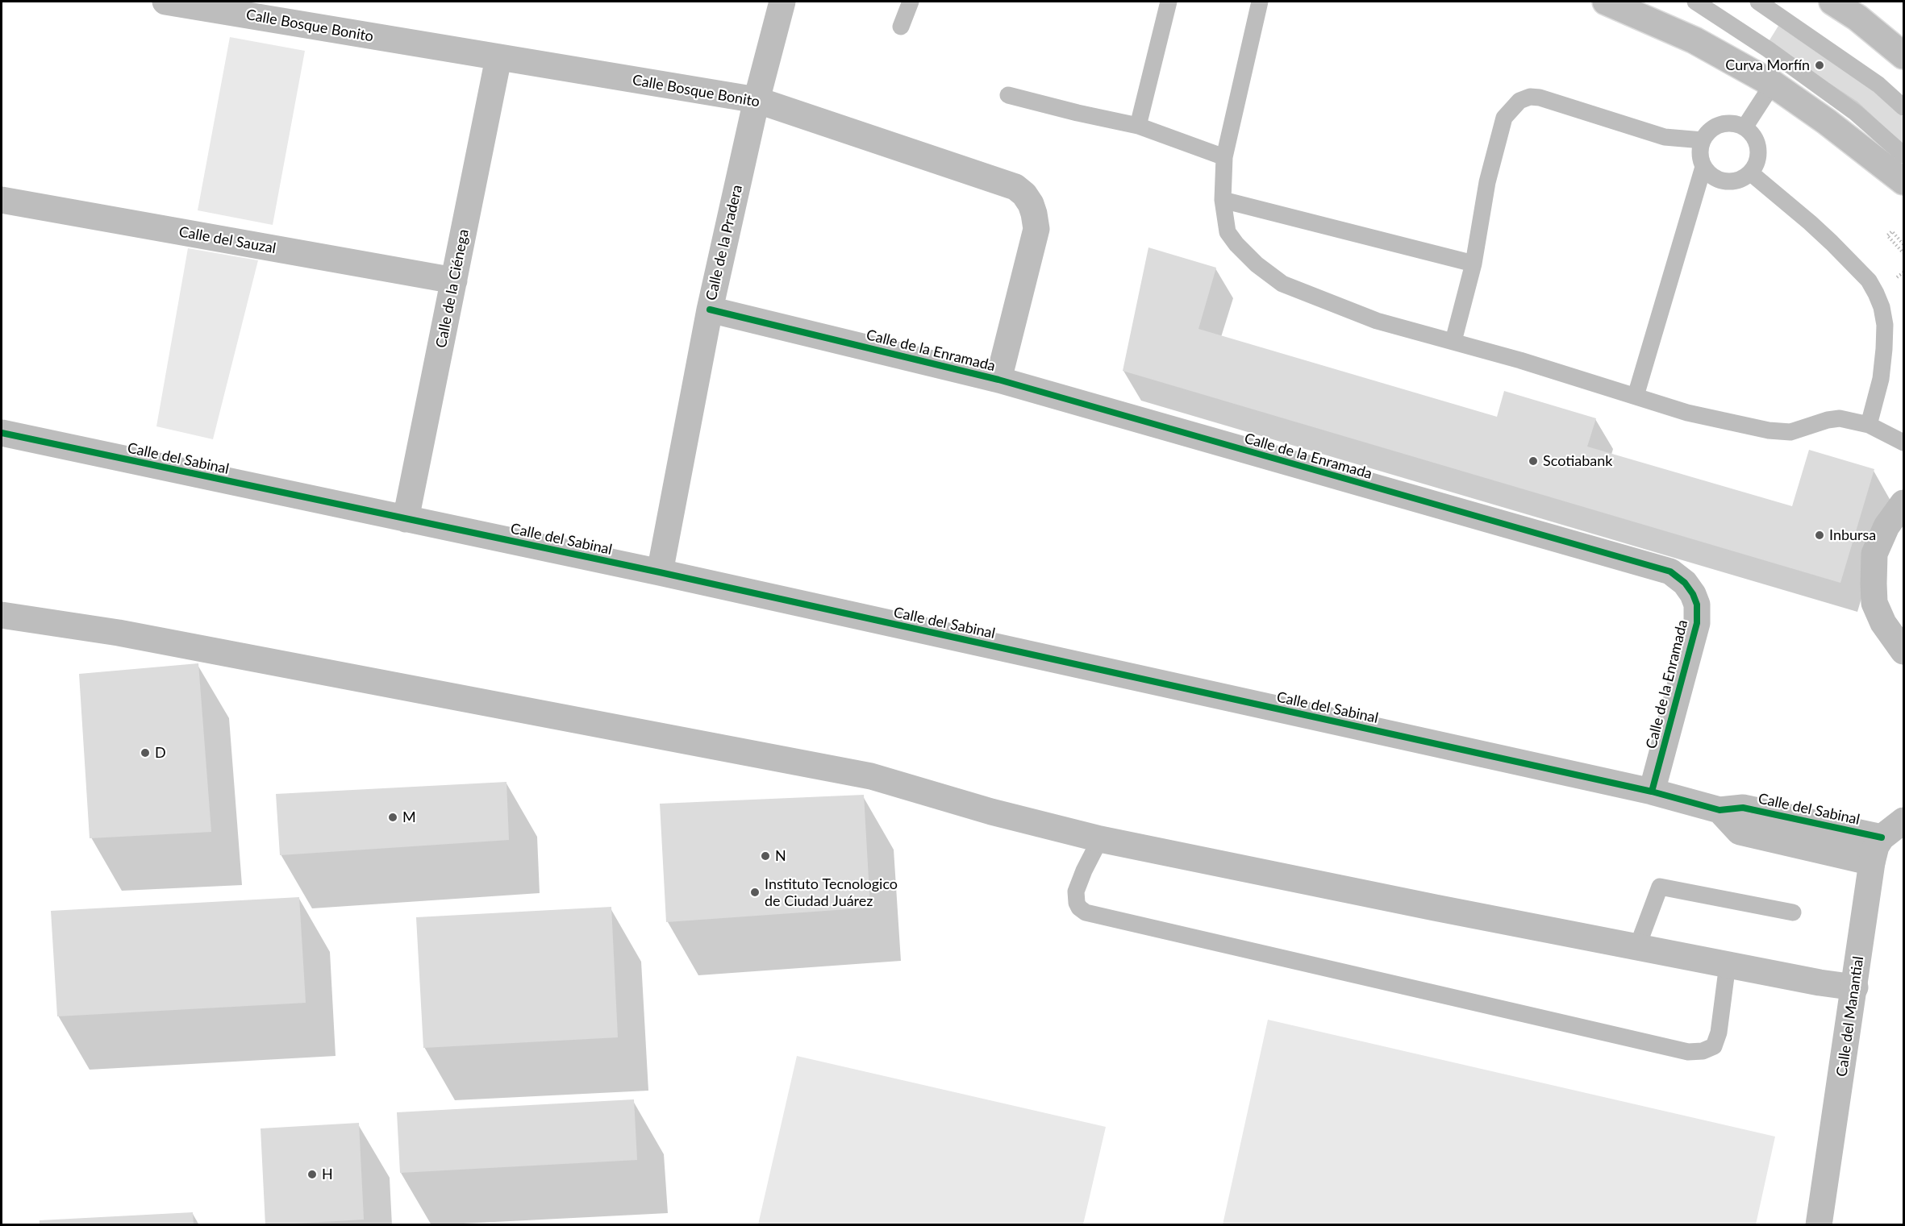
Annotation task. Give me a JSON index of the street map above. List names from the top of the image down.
{
  "streets": {
    "street": [
      "Calle Bosque Bonito",
      "Calle del Sauzal",
      "Calle de la Pradera",
      "Calle de la Ciénega",
      "Calle de la Enramada",
      "Calle del Sabinal",
      "Calle del Manantial"
    ]
  },
  "crossings": [
    ["Calle Bosque Bonito", "Calle de la Pradera"],
    ["Calle Bosque Bonito", "Calle de la Ciénega"],
    ["Calle Bosque Bonito", "Calle de la Enramada"],
    ["Calle del Sauzal", "Calle de la Ciénega"],
    ["Calle de la Pradera", "Calle de la Enramada"],
    ["Calle de la Pradera", "Calle del Sabinal"],
    ["Calle de la Ciénega", "Calle del Sabinal"],
    ["Calle de la Enramada", "Calle del Sabinal"],
    ["Calle del Sabinal", "Calle del Manantial"]
  ],
  "places": [
    "Curva Morfín",
    "Scotiabank",
    "Inbursa",
    "D",
    "M",
    "N",
    "Instituto Tecnologico de Ciudad Juárez",
    "H"
  ]
}
